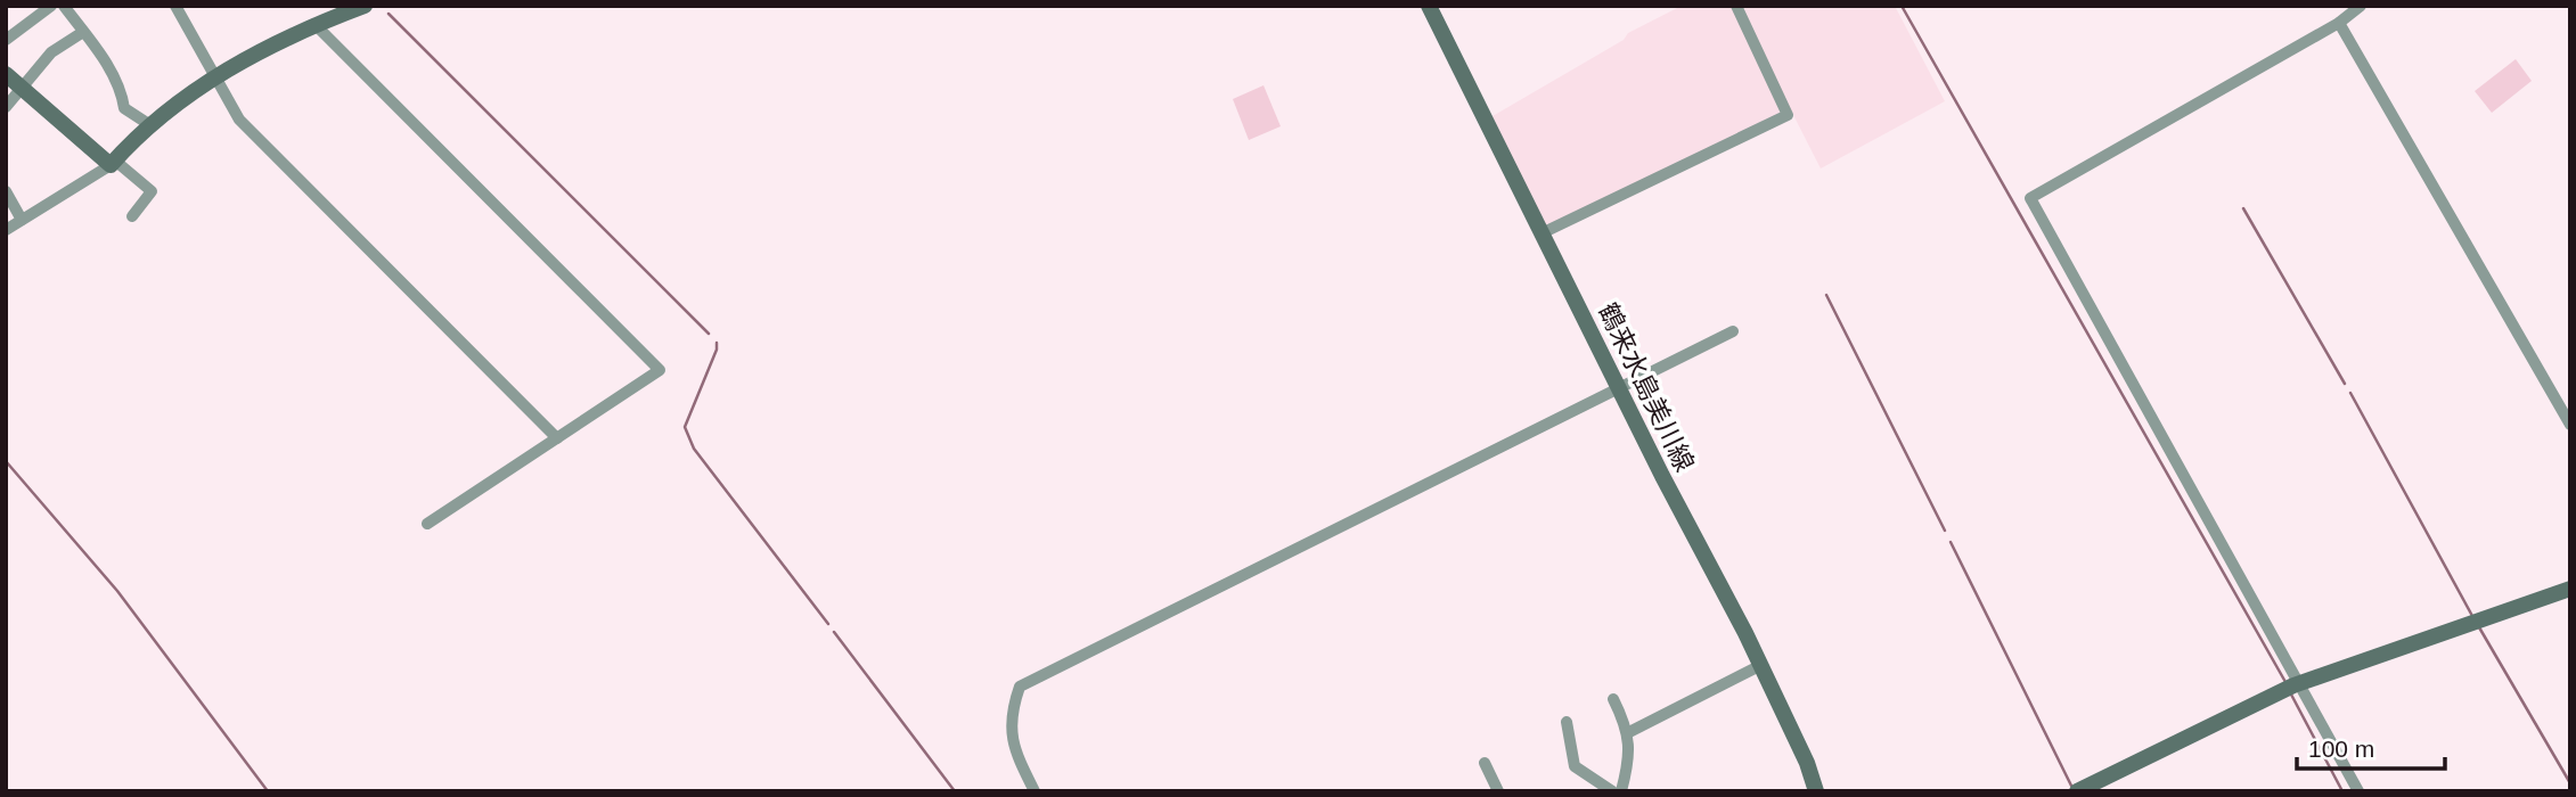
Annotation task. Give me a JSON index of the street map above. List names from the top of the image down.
{
  "streets": {
    "street": ["鶴来水島美川線"]
  },
  "scale_bar": "100 m"
}
